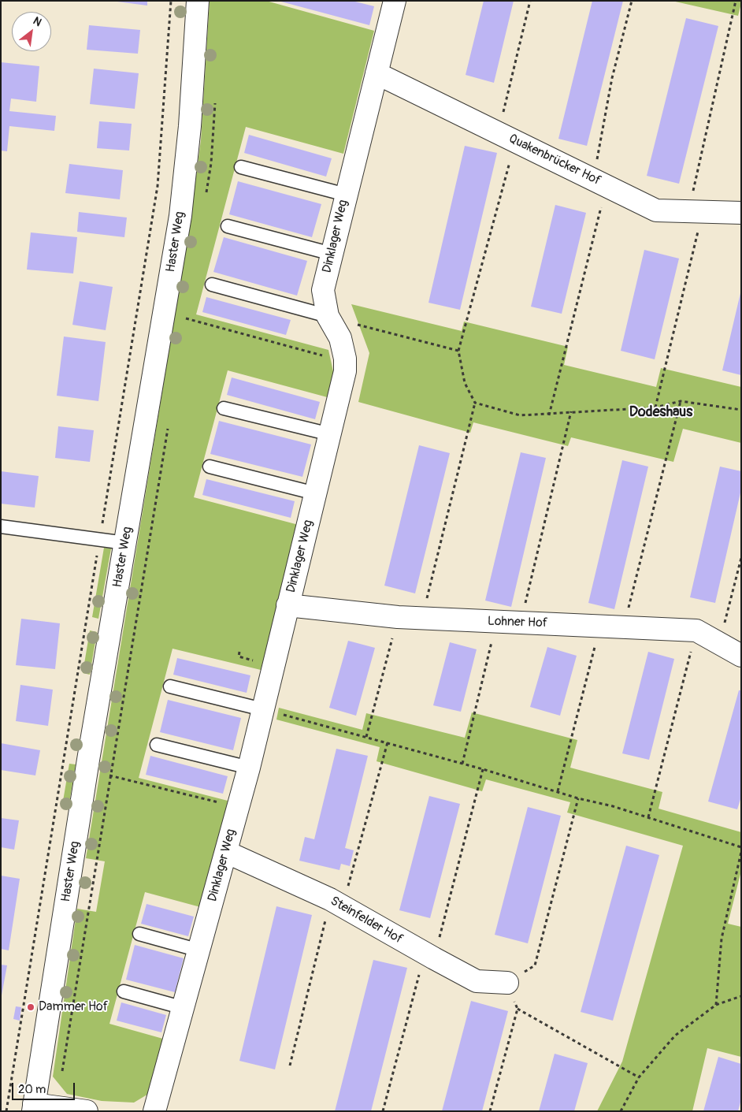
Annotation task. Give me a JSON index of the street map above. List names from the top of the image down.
{
  "streets": {
    "street": [
      "Quakenbrücker Hof",
      "Dinklager Weg",
      "Haster Weg",
      "Lohner Hof",
      "Steinfelder Hof"
    ]
  },
  "crossings": [
    ["Quakenbrücker Hof", "Dinklager Weg"],
    ["Dinklager Weg", "Lohner Hof"],
    ["Dinklager Weg", "Steinfelder Hof"]
  ],
  "districts": ["Dodeshaus"],
  "places": ["Dammer Hof"],
  "scale_bar": "20 m",
  "north": "top right"
}
